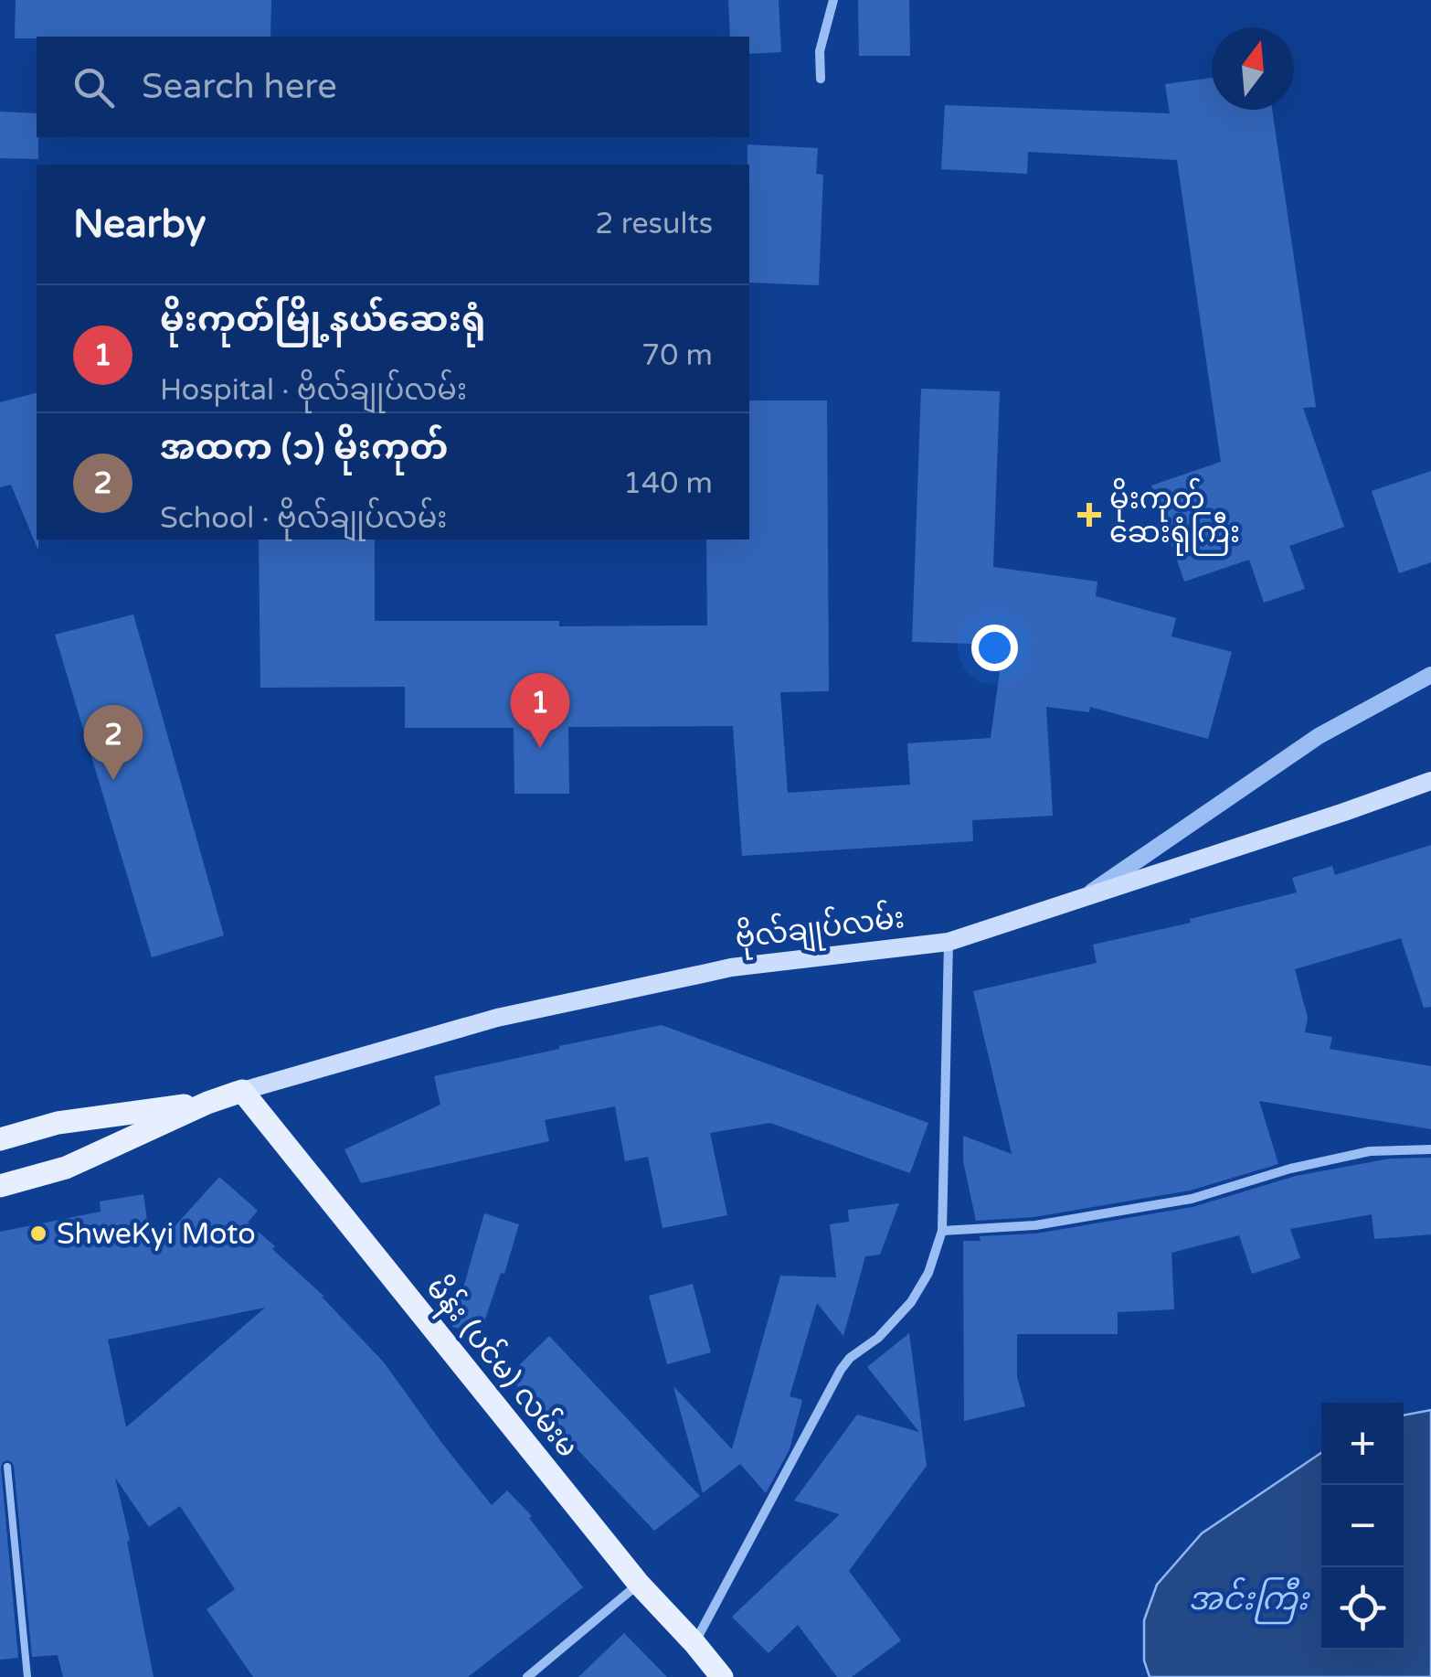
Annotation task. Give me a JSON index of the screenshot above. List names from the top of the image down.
{
  "streets": {
    "main road": ["ဗိုလ်‌ချုပ်‌လမ်း", "မိန်း (ပင်မ) လမ်းမ"]
  },
  "crossings": [
    ["ဗိုလ်‌ချုပ်‌လမ်း", "မိန်း (ပင်မ) လမ်းမ"]
  ],
  "water": ["အင်းကြီး"],
  "places": {
    "health": ["မိုးကုတ်‌ ‌ဆေးရုံကြီး"],
    "other": ["ShweKyi Moto"]
  },
  "north": "top",
  "page": {
    "search": "Search here",
    "heading": ["Nearby", "2 results"],
    "list": [
      {
        "mark": "1",
        "name": "မိုးကုတ်မြို့နယ်ဆေးရုံ",
        "note": "Hospital · ဗိုလ်‌ချုပ်‌လမ်း",
        "value": "70 m"
      },
      {
        "mark": "2",
        "name": "အထက (၁) မိုးကုတ်",
        "note": "School · ဗိုလ်‌ချုပ်‌လမ်း",
        "value": "140 m"
      }
    ],
    "pins": ["1", "2"],
    "map_buttons": ["+", "−"]
  }
}
